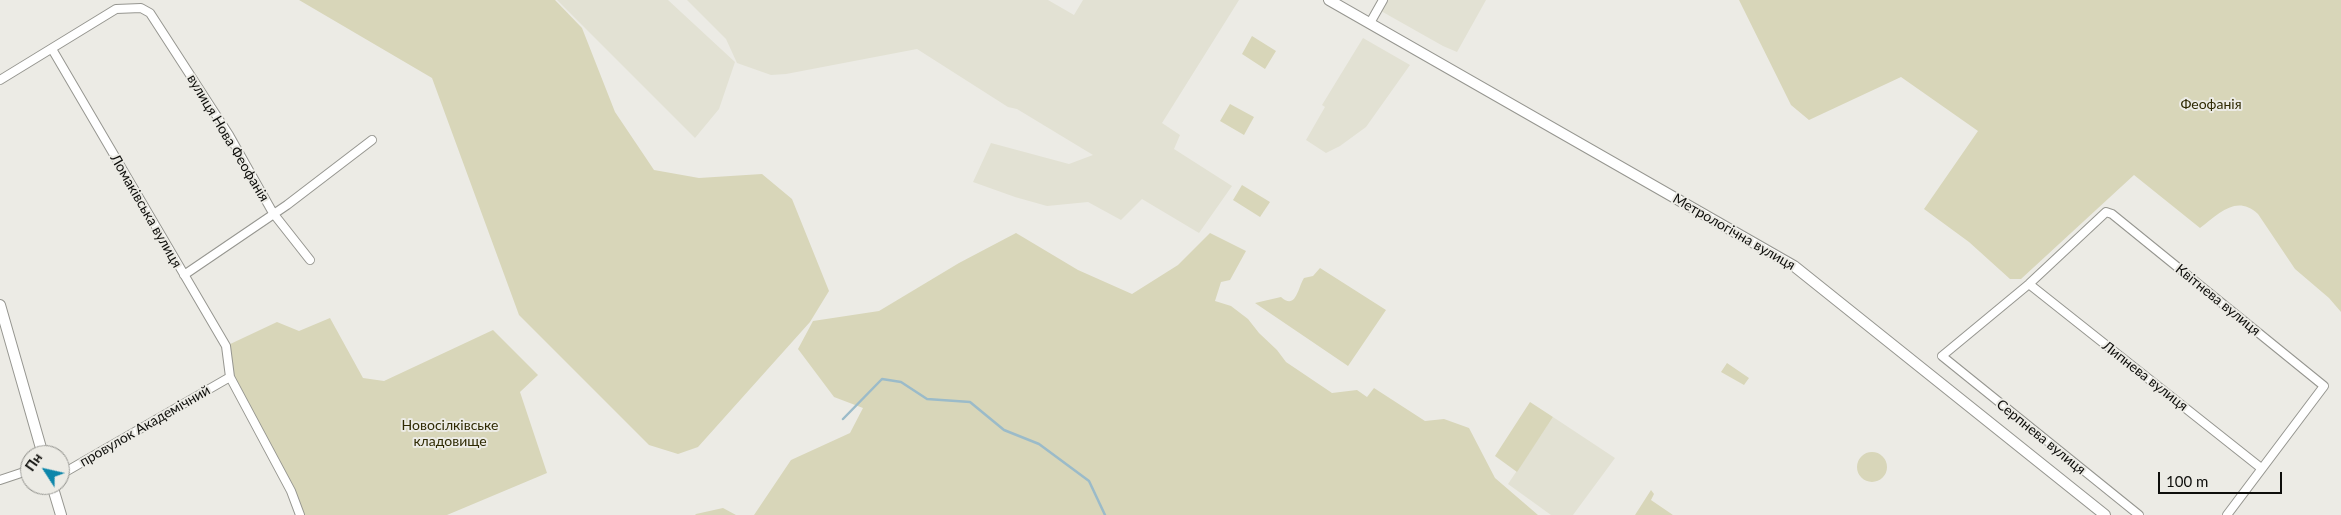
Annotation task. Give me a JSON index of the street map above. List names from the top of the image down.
{
  "streets": {
    "street": [
      "вулиця Нова Феофанія",
      "Ломаківська вулиця",
      "Метрологічна вулиця",
      "Квітнева вулиця",
      "Липнева вулиця",
      "провулок Академічний",
      "Серпнева вулиця"
    ]
  },
  "crossings": [
    ["вулиця Нова Феофанія", "Ломаківська вулиця"],
    ["Ломаківська вулиця", "провулок Академічний"],
    ["Квітнева вулиця", "Липнева вулиця"],
    ["Квітнева вулиця", "Серпнева вулиця"],
    ["Липнева вулиця", "Серпнева вулиця"]
  ],
  "parks": ["Феофанія", "Новосілківське кладовище"],
  "scale_bar": "100 m",
  "north": "top left"
}
